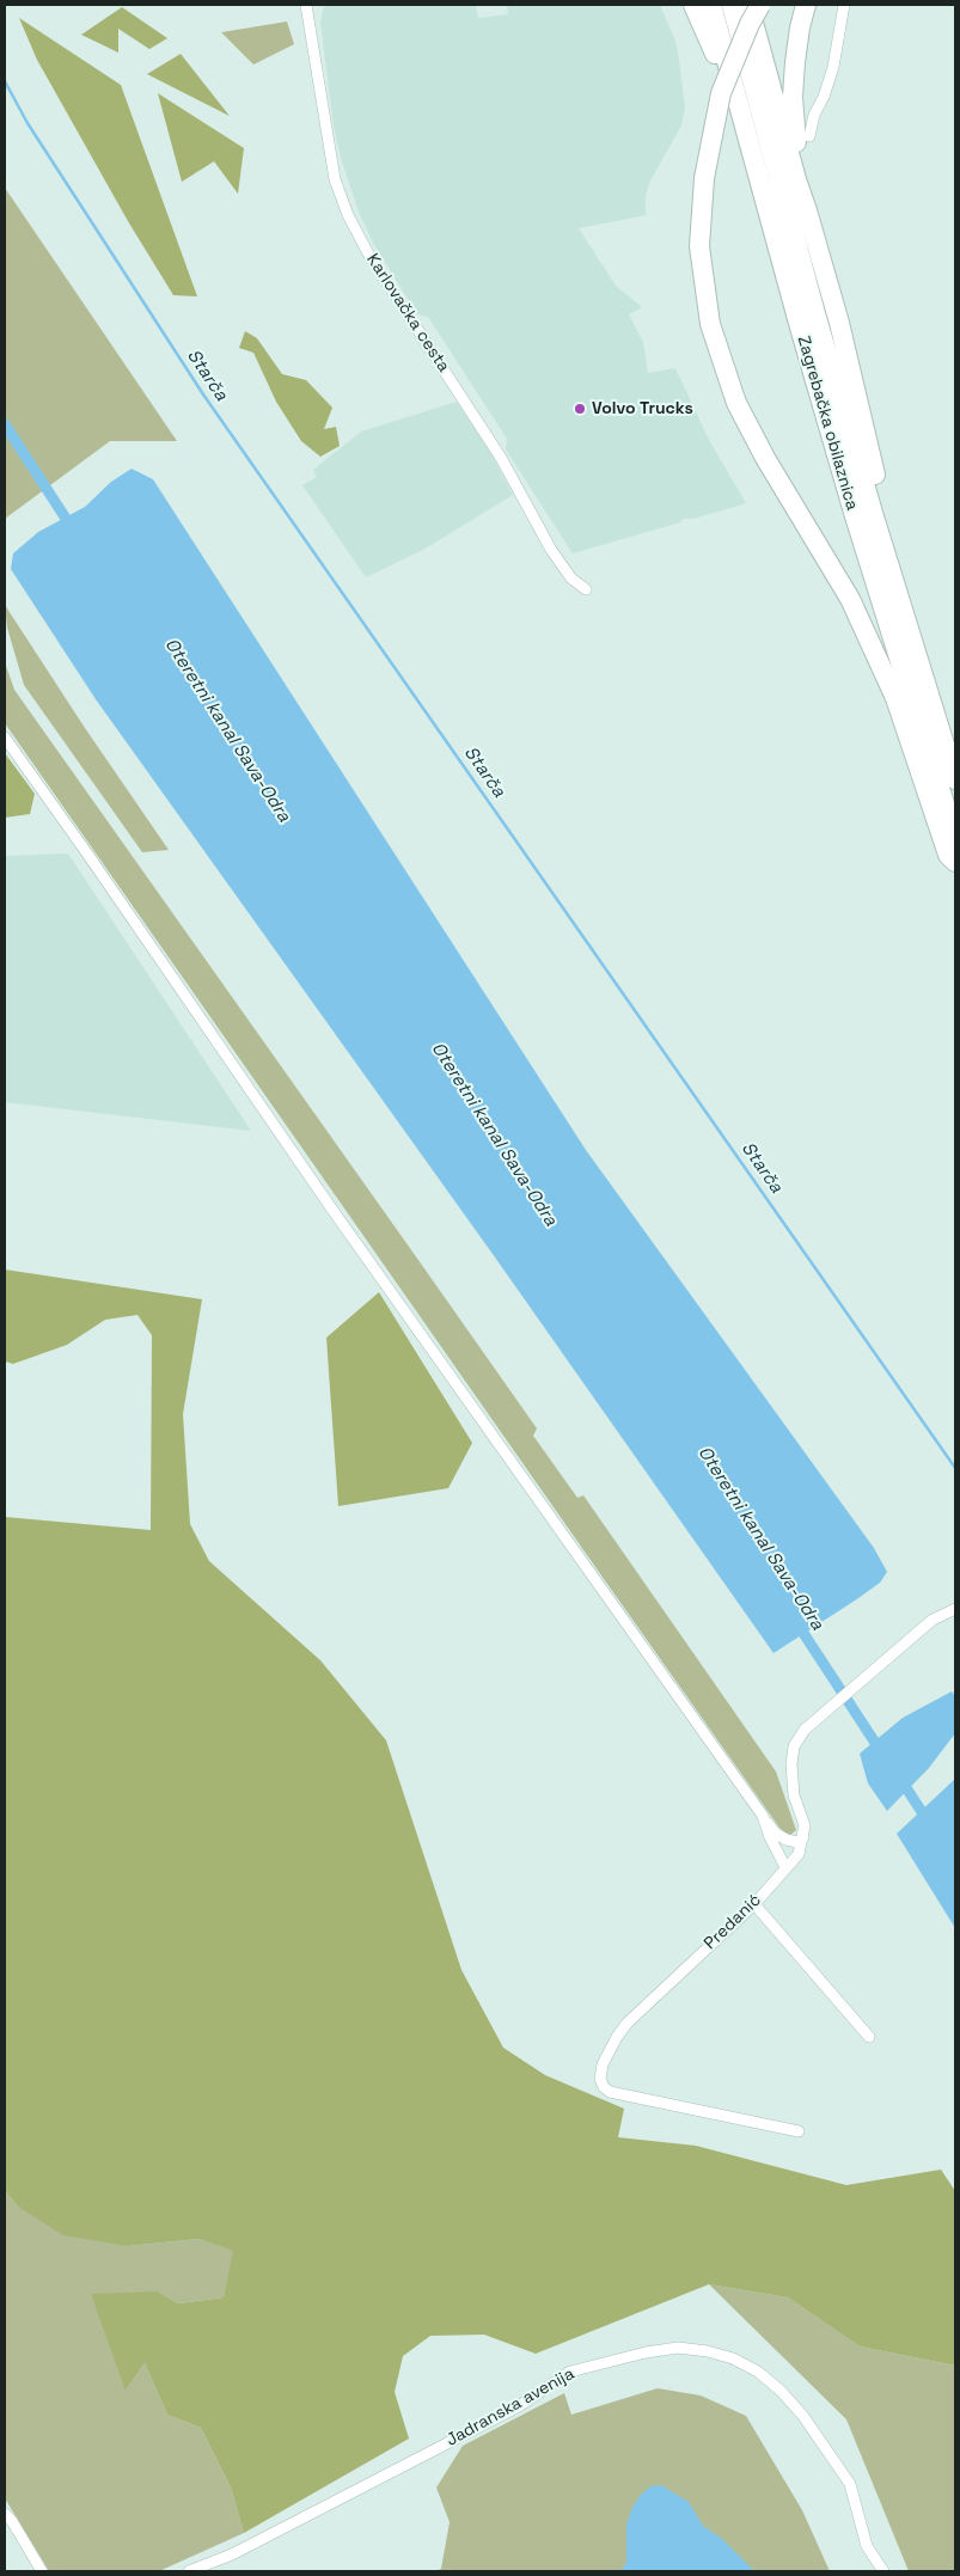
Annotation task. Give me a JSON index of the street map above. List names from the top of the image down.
{
  "streets": {
    "highway": ["Zagrebačka obilaznica"],
    "street": ["Karlovačka cesta", "Predanić", "Jadranska avenija"]
  },
  "water": ["Starča", "Oteretni kanal Sava-Odra"],
  "places": ["Volvo Trucks"]
}
